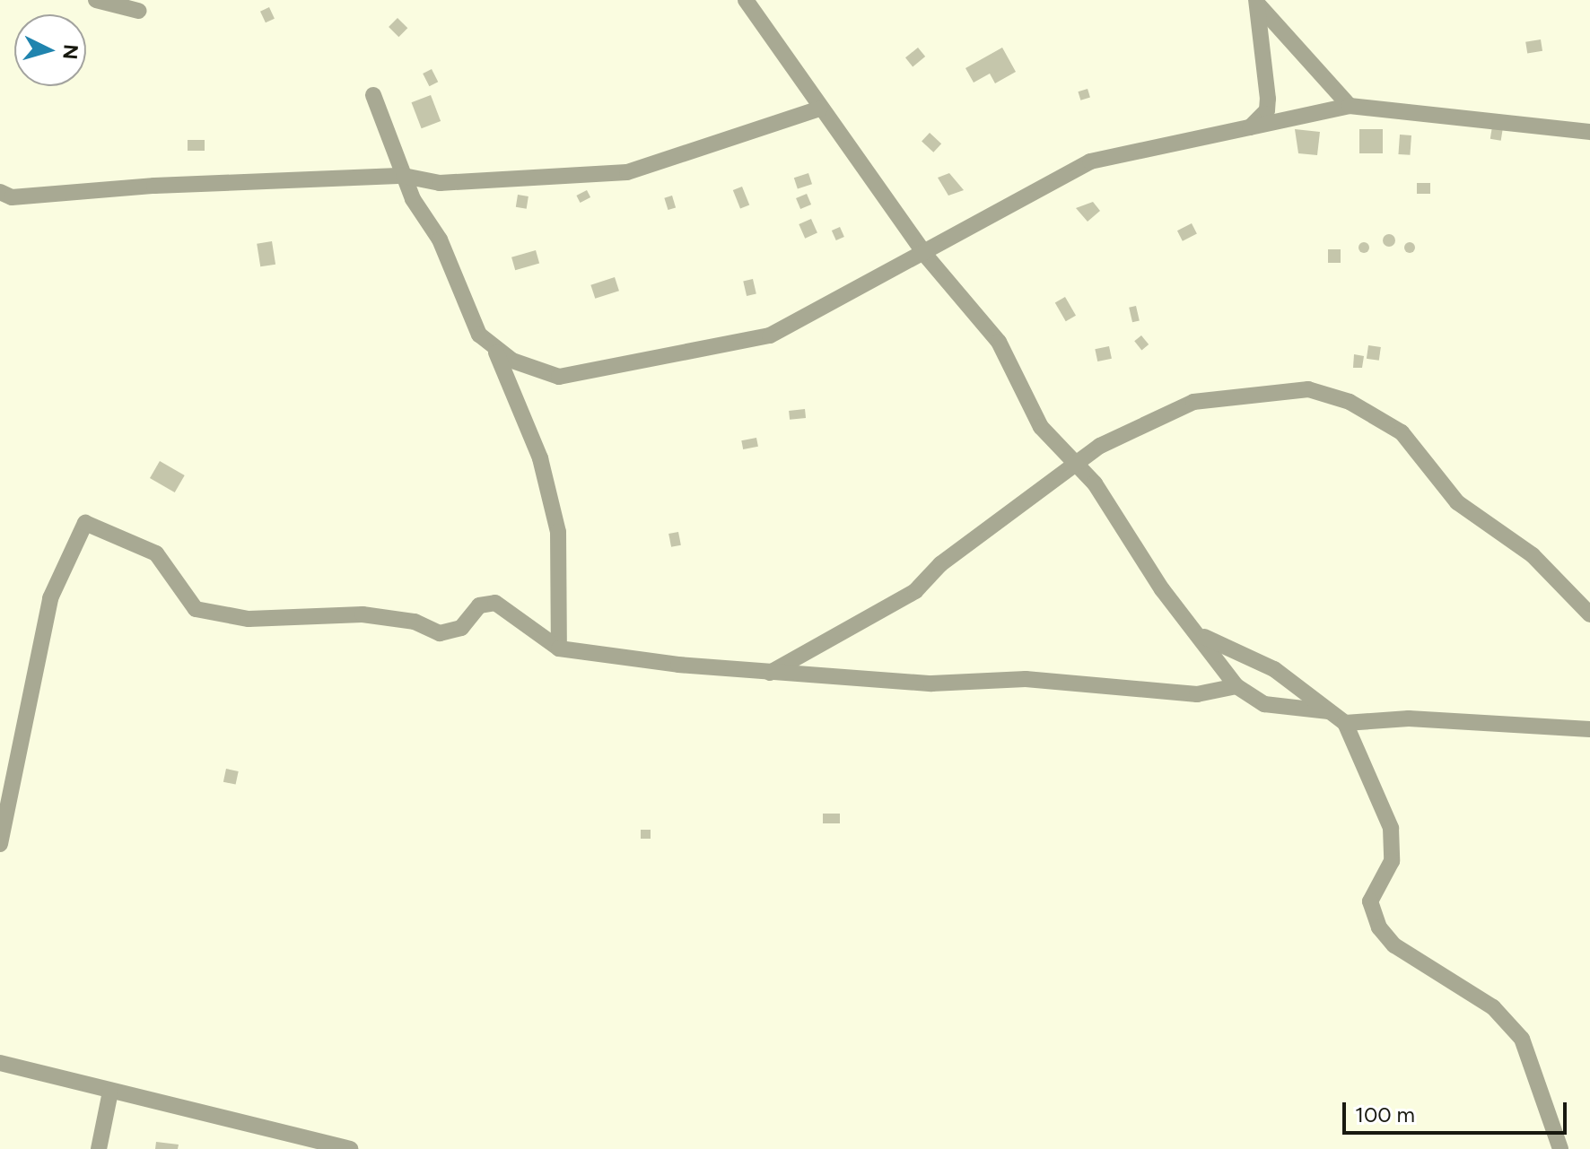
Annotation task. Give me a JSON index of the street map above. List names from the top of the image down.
{
  "scale_bar": "100 m",
  "north": "right"
}
